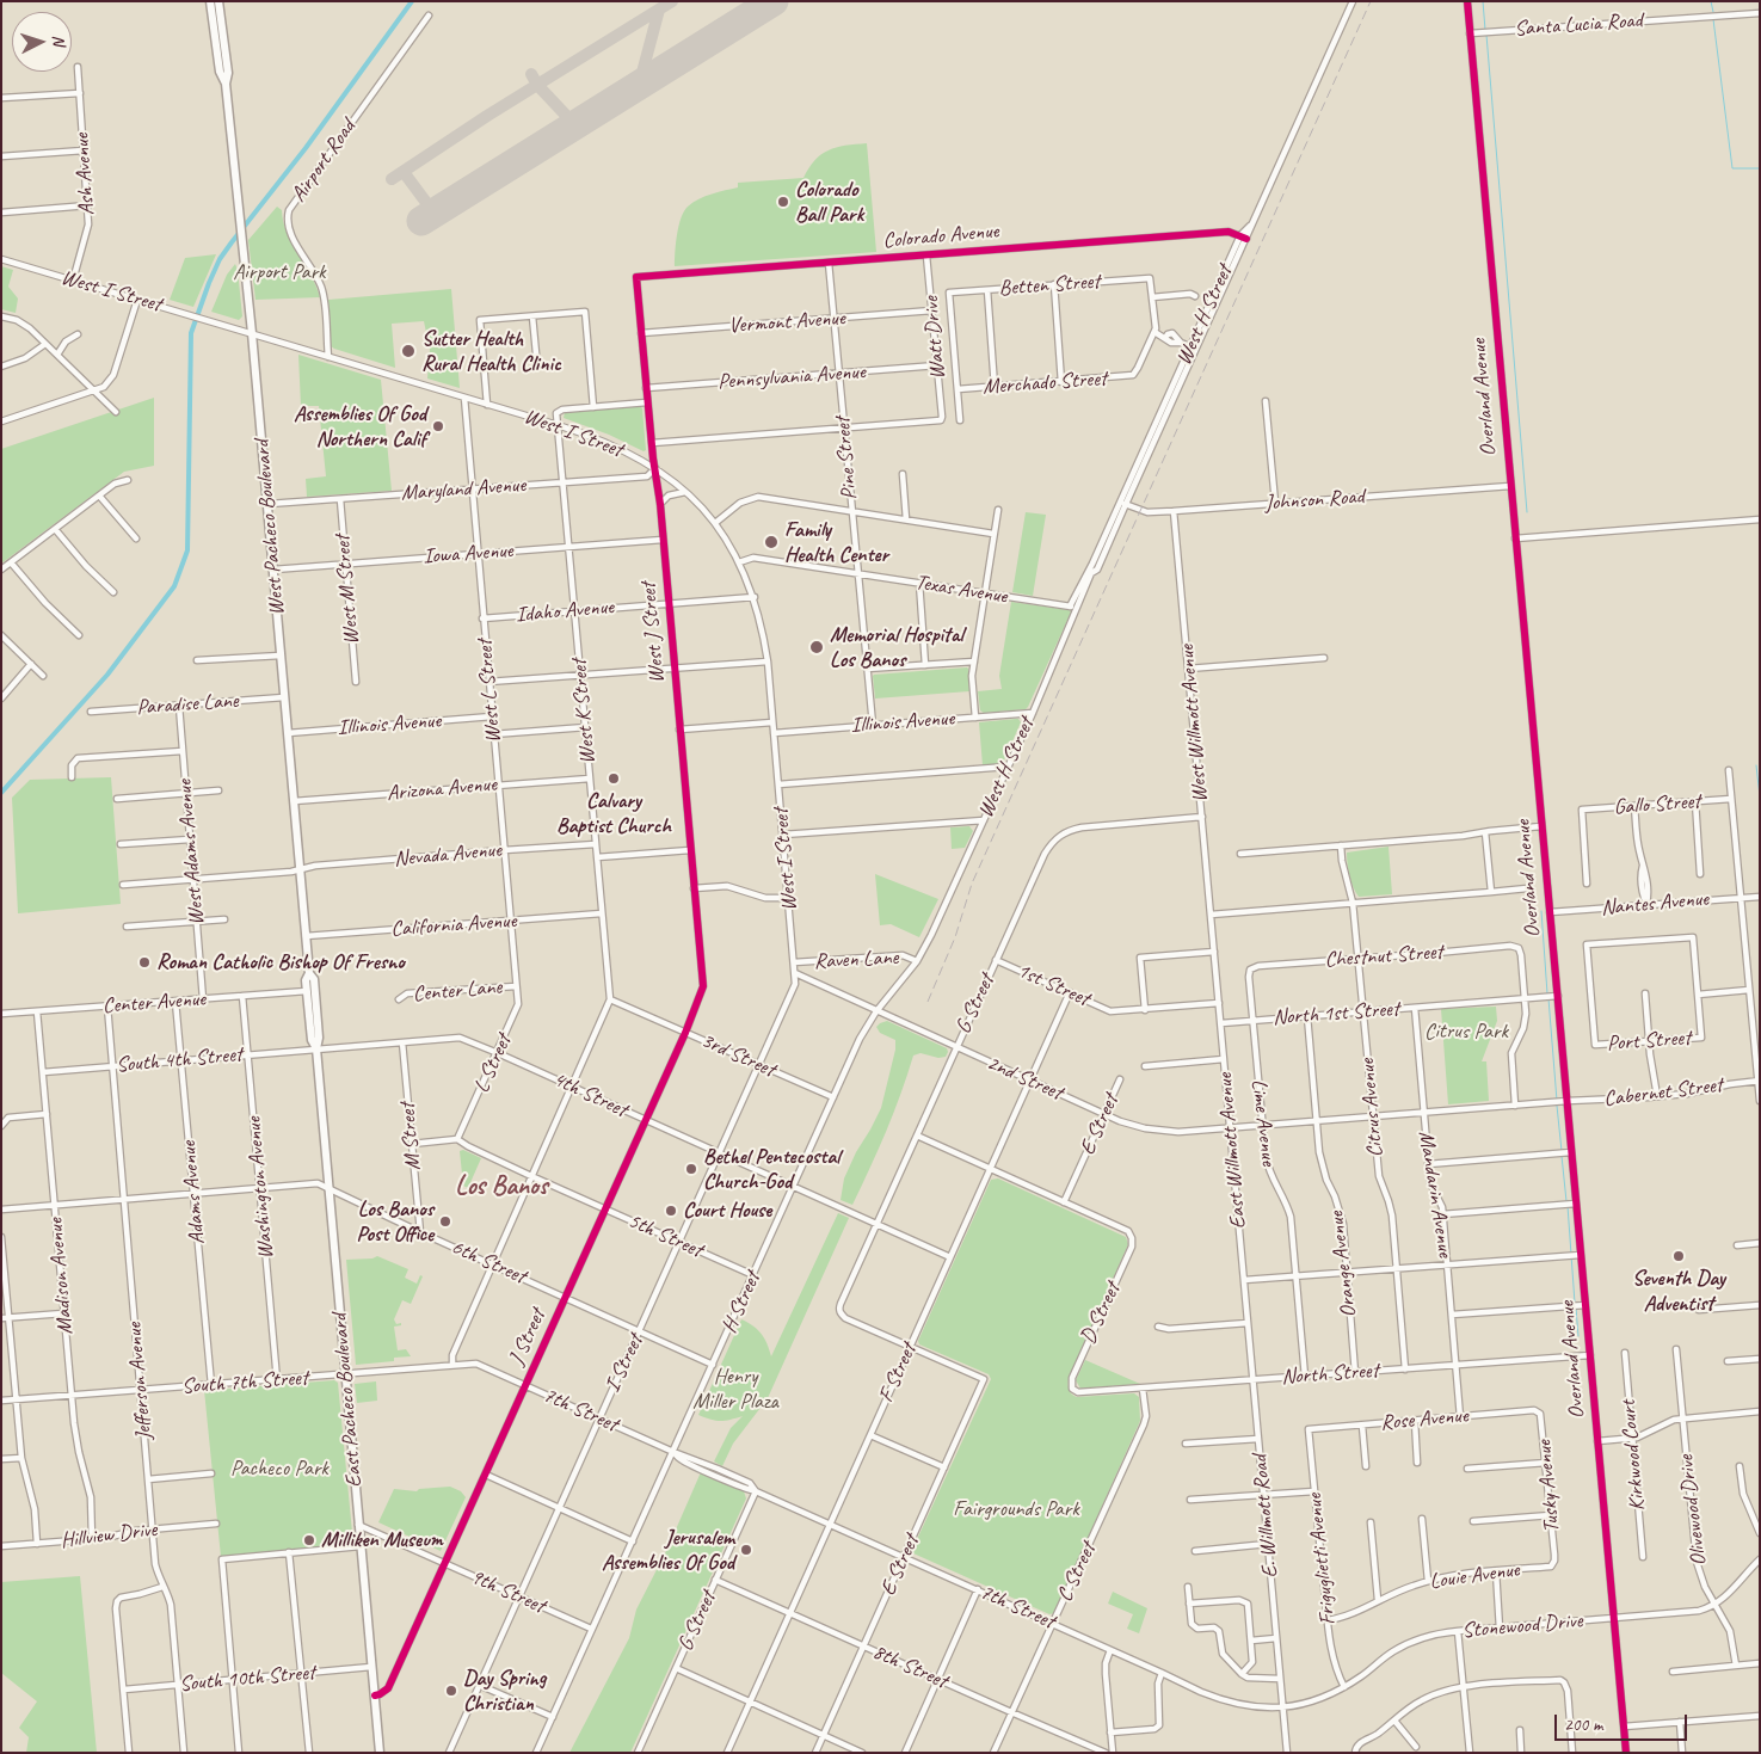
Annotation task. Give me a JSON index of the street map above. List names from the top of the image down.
{
  "streets": {
    "highway": ["West Pacheco Boulevard", "East Pacheco Boulevard"],
    "street": [
      "Santa Lucia Road",
      "Airport Road",
      "Ash Avenue",
      "Colorado Avenue",
      "Betten Street",
      "West I Street",
      "West H Street",
      "Vermont Avenue",
      "Watt Drive",
      "Pennsylvania Avenue",
      "Merchado Street",
      "Overland Avenue",
      "Pine Street",
      "Maryland Avenue",
      "Johnson Road",
      "Iowa Avenue",
      "West M Street",
      "Texas Avenue",
      "Idaho Avenue",
      "West J Street",
      "West L Street",
      "Paradise Lane",
      "West K Street",
      "Illinois Avenue",
      "West Willmott Avenue",
      "Arizona Avenue",
      "Gallo Street",
      "West Adams Avenue",
      "Nevada Avenue",
      "Nantes Avenue",
      "California Avenue",
      "Chestnut Street",
      "Raven Lane",
      "1st Street",
      "Center Lane",
      "Center Avenue",
      "G Street",
      "North 1st Street",
      "Port Street",
      "3rd Street",
      "South 4th Street",
      "L Street",
      "2nd Street",
      "Cabernet Street",
      "4th Street",
      "Citrus Avenue",
      "Lime Avenue",
      "E Street",
      "M Street",
      "East Willmott Avenue",
      "Washington Avenue",
      "Adams Avenue",
      "Mandarin Avenue",
      "5th Street",
      "6th Street",
      "Orange Avenue",
      "Madison Avenue",
      "H Street",
      "D Street",
      "J Street",
      "I Street",
      "F Street",
      "North Street",
      "Jefferson Avenue",
      "South 7th Street",
      "7th Street",
      "Rose Avenue",
      "Kirkwood Court",
      "Tusky Avenue",
      "Olivewood Drive",
      "E. Willmott Road",
      "Hillview Drive",
      "Friguglietti Avenue",
      "C Street",
      "Louie Avenue",
      "9th Street",
      "Stonewood Drive",
      "8th Street",
      "South 10th Street"
    ]
  },
  "crossings": [
    ["Santa Lucia Road", "Overland Avenue"],
    ["Airport Road", "West I Street"],
    ["Ash Avenue", "West I Street"],
    ["Colorado Avenue", "West H Street"],
    ["Colorado Avenue", "Watt Drive"],
    ["Colorado Avenue", "Pine Street"],
    ["Colorado Avenue", "West J Street"],
    ["Betten Street", "Merchado Street"],
    ["West I Street", "Maryland Avenue"],
    ["West I Street", "West Pacheco Boulevard"],
    ["West I Street", "Texas Avenue"],
    ["West I Street", "Idaho Avenue"],
    ["West I Street", "West J Street"],
    ["West I Street", "West L Street"],
    ["West I Street", "West K Street"],
    ["West I Street", "Illinois Avenue"],
    ["West I Street", "Raven Lane"],
    ["West I Street", "2nd Street"],
    ["West I Street", "I Street"],
    ["West H Street", "Johnson Road"],
    ["West H Street", "Texas Avenue"],
    ["West H Street", "Illinois Avenue"],
    ["West H Street", "Raven Lane"],
    ["West H Street", "H Street"],
    ["Vermont Avenue", "Watt Drive"],
    ["Vermont Avenue", "Pine Street"],
    ["Vermont Avenue", "West J Street"],
    ["Watt Drive", "Pennsylvania Avenue"],
    ["Watt Drive", "Pine Street"],
    ["Pennsylvania Avenue", "Pine Street"],
    ["Pennsylvania Avenue", "West J Street"],
    ["Overland Avenue", "Johnson Road"],
    ["Overland Avenue", "Nantes Avenue"],
    ["Overland Avenue", "North 1st Street"],
    ["Overland Avenue", "Cabernet Street"],
    ["Overland Avenue", "North Street"],
    ["Overland Avenue", "Stonewood Drive"],
    ["Pine Street", "Texas Avenue"],
    ["Pine Street", "Illinois Avenue"],
    ["Maryland Avenue", "West Pacheco Boulevard"],
    ["Maryland Avenue", "West M Street"],
    ["Maryland Avenue", "West J Street"],
    ["Maryland Avenue", "West L Street"],
    ["Maryland Avenue", "West K Street"],
    ["Johnson Road", "West Willmott Avenue"],
    ["West Pacheco Boulevard", "Iowa Avenue"],
    ["West Pacheco Boulevard", "Paradise Lane"],
    ["West Pacheco Boulevard", "Illinois Avenue"],
    ["West Pacheco Boulevard", "Arizona Avenue"],
    ["West Pacheco Boulevard", "Nevada Avenue"],
    ["West Pacheco Boulevard", "California Avenue"],
    ["West Pacheco Boulevard", "Center Avenue"],
    ["West Pacheco Boulevard", "East Pacheco Boulevard"],
    ["Iowa Avenue", "West M Street"],
    ["Iowa Avenue", "West J Street"],
    ["Iowa Avenue", "West L Street"],
    ["Iowa Avenue", "West K Street"],
    ["Idaho Avenue", "West J Street"],
    ["Idaho Avenue", "West L Street"],
    ["Idaho Avenue", "West K Street"],
    ["West J Street", "J Street"],
    ["West L Street", "Illinois Avenue"],
    ["West L Street", "Arizona Avenue"],
    ["West L Street", "Nevada Avenue"],
    ["West L Street", "California Avenue"],
    ["West L Street", "Center Lane"],
    ["West L Street", "L Street"],
    ["Paradise Lane", "West Adams Avenue"],
    ["West K Street", "Arizona Avenue"],
    ["West K Street", "Nevada Avenue"],
    ["West K Street", "California Avenue"],
    ["West K Street", "3rd Street"],
    ["West Willmott Avenue", "G Street"],
    ["West Willmott Avenue", "East Willmott Avenue"],
    ["West Adams Avenue", "Nevada Avenue"],
    ["West Adams Avenue", "Center Avenue"],
    ["Chestnut Street", "North 1st Street"],
    ["Chestnut Street", "Citrus Avenue"],
    ["Chestnut Street", "Lime Avenue"],
    ["Raven Lane", "H Street"],
    ["1st Street", "G Street"],
    ["1st Street", "F Street"],
    ["Center Lane", "L Street"],
    ["Center Avenue", "Washington Avenue"],
    ["Center Avenue", "Adams Avenue"],
    ["Center Avenue", "Madison Avenue"],
    ["Center Avenue", "Jefferson Avenue"],
    ["Center Avenue", "East Pacheco Boulevard"],
    ["G Street", "2nd Street"],
    ["G Street", "4th Street"],
    ["G Street", "E Street"],
    ["G Street", "F Street"],
    ["G Street", "7th Street"],
    ["G Street", "8th Street"],
    ["North 1st Street", "Citrus Avenue"],
    ["North 1st Street", "Lime Avenue"],
    ["North 1st Street", "East Willmott Avenue"],
    ["North 1st Street", "Mandarin Avenue"],
    ["North 1st Street", "Orange Avenue"],
    ["3rd Street", "H Street"],
    ["3rd Street", "J Street"],
    ["3rd Street", "I Street"],
    ["South 4th Street", "4th Street"],
    ["South 4th Street", "Washington Avenue"],
    ["South 4th Street", "Adams Avenue"],
    ["South 4th Street", "Madison Avenue"],
    ["South 4th Street", "Jefferson Avenue"],
    ["South 4th Street", "East Pacheco Boulevard"],
    ["L Street", "4th Street"],
    ["L Street", "5th Street"],
    ["2nd Street", "Cabernet Street"],
    ["2nd Street", "Citrus Avenue"],
    ["2nd Street", "Lime Avenue"],
    ["2nd Street", "E Street"],
    ["2nd Street", "East Willmott Avenue"],
    ["2nd Street", "Mandarin Avenue"],
    ["2nd Street", "Orange Avenue"],
    ["2nd Street", "H Street"],
    ["2nd Street", "I Street"],
    ["2nd Street", "F Street"],
    ["Cabernet Street", "Mandarin Avenue"],
    ["4th Street", "M Street"],
    ["4th Street", "H Street"],
    ["4th Street", "J Street"],
    ["4th Street", "I Street"],
    ["4th Street", "F Street"],
    ["4th Street", "East Pacheco Boulevard"],
    ["Citrus Avenue", "North Street"],
    ["Lime Avenue", "North Street"],
    ["E Street", "D Street"],
    ["E Street", "F Street"],
    ["E Street", "7th Street"],
    ["E Street", "8th Street"],
    ["M Street", "6th Street"],
    ["East Willmott Avenue", "E. Willmott Road"],
    ["Washington Avenue", "6th Street"],
    ["Washington Avenue", "South 7th Street"],
    ["Adams Avenue", "6th Street"],
    ["Adams Avenue", "South 7th Street"],
    ["Mandarin Avenue", "North Street"],
    ["Mandarin Avenue", "Rose Avenue"],
    ["5th Street", "H Street"],
    ["5th Street", "J Street"],
    ["5th Street", "I Street"],
    ["6th Street", "Madison Avenue"],
    ["6th Street", "H Street"],
    ["6th Street", "J Street"],
    ["6th Street", "I Street"],
    ["6th Street", "Jefferson Avenue"],
    ["6th Street", "East Pacheco Boulevard"],
    ["Orange Avenue", "North Street"],
    ["Madison Avenue", "South 7th Street"],
    ["Madison Avenue", "Hillview Drive"],
    ["H Street", "7th Street"],
    ["H Street", "9th Street"],
    ["D Street", "North Street"],
    ["J Street", "East Pacheco Boulevard"],
    ["J Street", "7th Street"],
    ["J Street", "9th Street"],
    ["I Street", "7th Street"],
    ["I Street", "9th Street"],
    ["F Street", "7th Street"],
    ["F Street", "8th Street"],
    ["North Street", "E. Willmott Road"],
    ["North Street", "C Street"],
    ["Jefferson Avenue", "South 7th Street"],
    ["Jefferson Avenue", "Hillview Drive"],
    ["Jefferson Avenue", "South 10th Street"],
    ["South 7th Street", "East Pacheco Boulevard"],
    ["South 7th Street", "7th Street"],
    ["East Pacheco Boulevard", "7th Street"],
    ["East Pacheco Boulevard", "9th Street"],
    ["East Pacheco Boulevard", "South 10th Street"],
    ["7th Street", "E. Willmott Road"],
    ["7th Street", "C Street"],
    ["7th Street", "Stonewood Drive"],
    ["Rose Avenue", "Tusky Avenue"],
    ["Rose Avenue", "Friguglietti Avenue"],
    ["Tusky Avenue", "Louie Avenue"],
    ["Olivewood Drive", "Stonewood Drive"],
    ["E. Willmott Road", "Stonewood Drive"],
    ["Friguglietti Avenue", "Louie Avenue"],
    ["Friguglietti Avenue", "Stonewood Drive"],
    ["C Street", "8th Street"]
  ],
  "districts": ["Los Banos"],
  "parks": [
    "Airport Park",
    "Citrus Park",
    "Henry Miller Plaza",
    "Pacheco Park",
    "Fairgrounds Park"
  ],
  "places": [
    "Colorado Ball Park",
    "Sutter Health Rural Health Clinic",
    "Assemblies Of God Northern Calif",
    "Family Health Center",
    "Memorial Hospital Los Banos",
    "Calvary Baptist Church",
    "Roman Catholic Bishop Of Fresno",
    "Bethel Pentecostal Church-God",
    "Court House",
    "Los Banos Post Office",
    "Seventh Day Adventist",
    "Milliken Museum",
    "Jerusalem Assemblies Of God",
    "Day Spring Christian"
  ],
  "scale_bar": "200 m",
  "north": "right"
}
